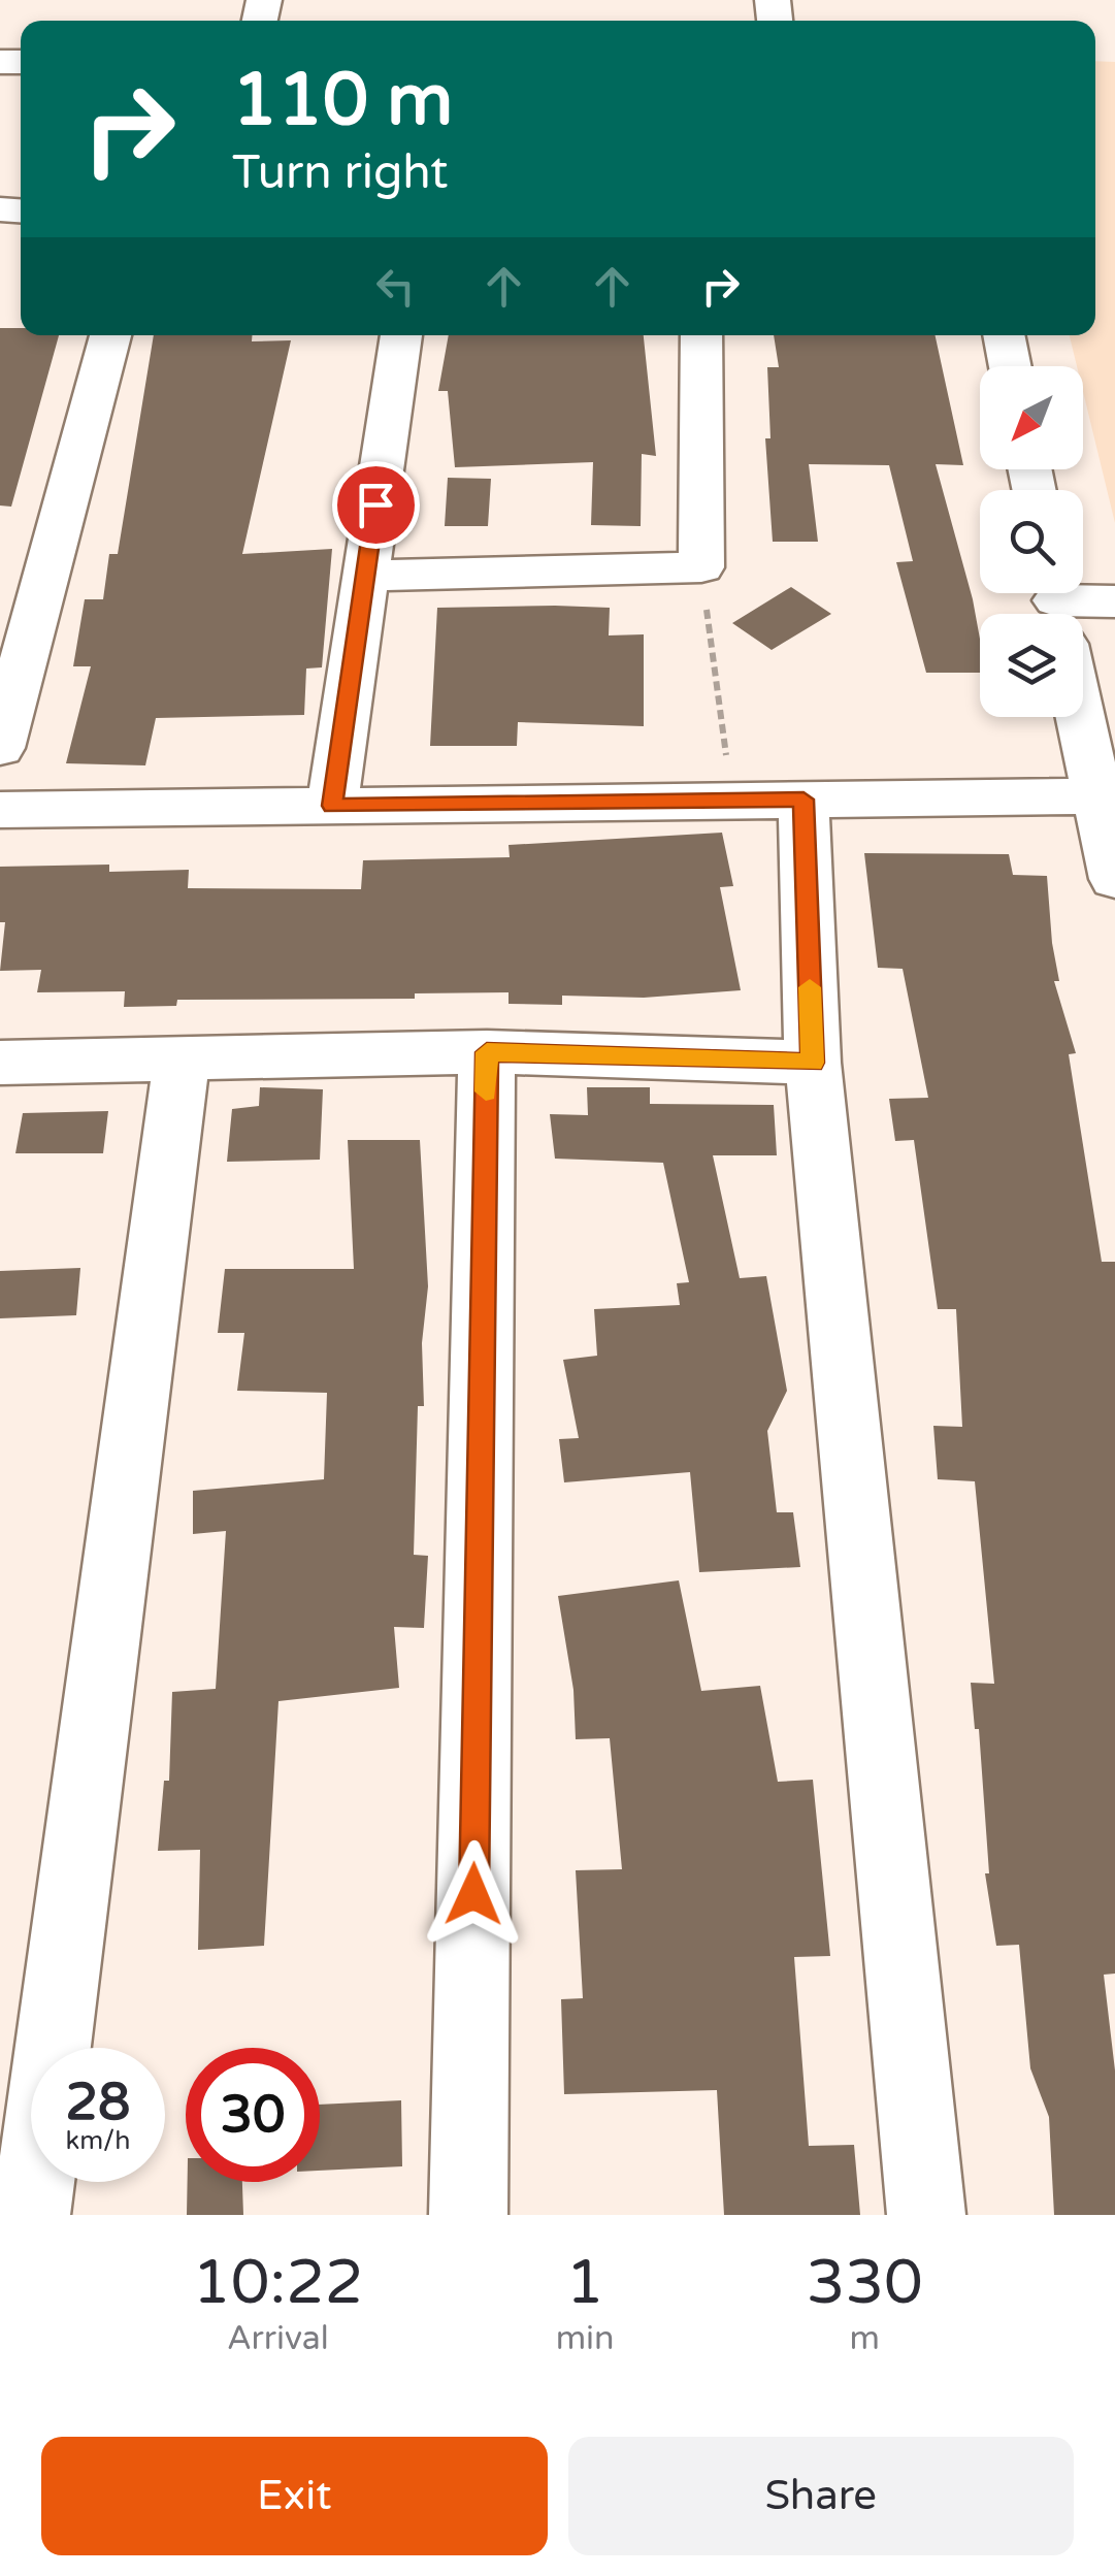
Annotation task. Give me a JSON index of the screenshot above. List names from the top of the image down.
{
  "north": "bottom left",
  "page": {
    "turn": ["110 m", "Turn right"],
    "speed": "28 km/h",
    "limit": "30",
    "eta": [
      "10:22",
      "Arrival",
      "1",
      "min",
      "330",
      "m"
    ],
    "buttons": ["Exit", "Share"]
  }
}
